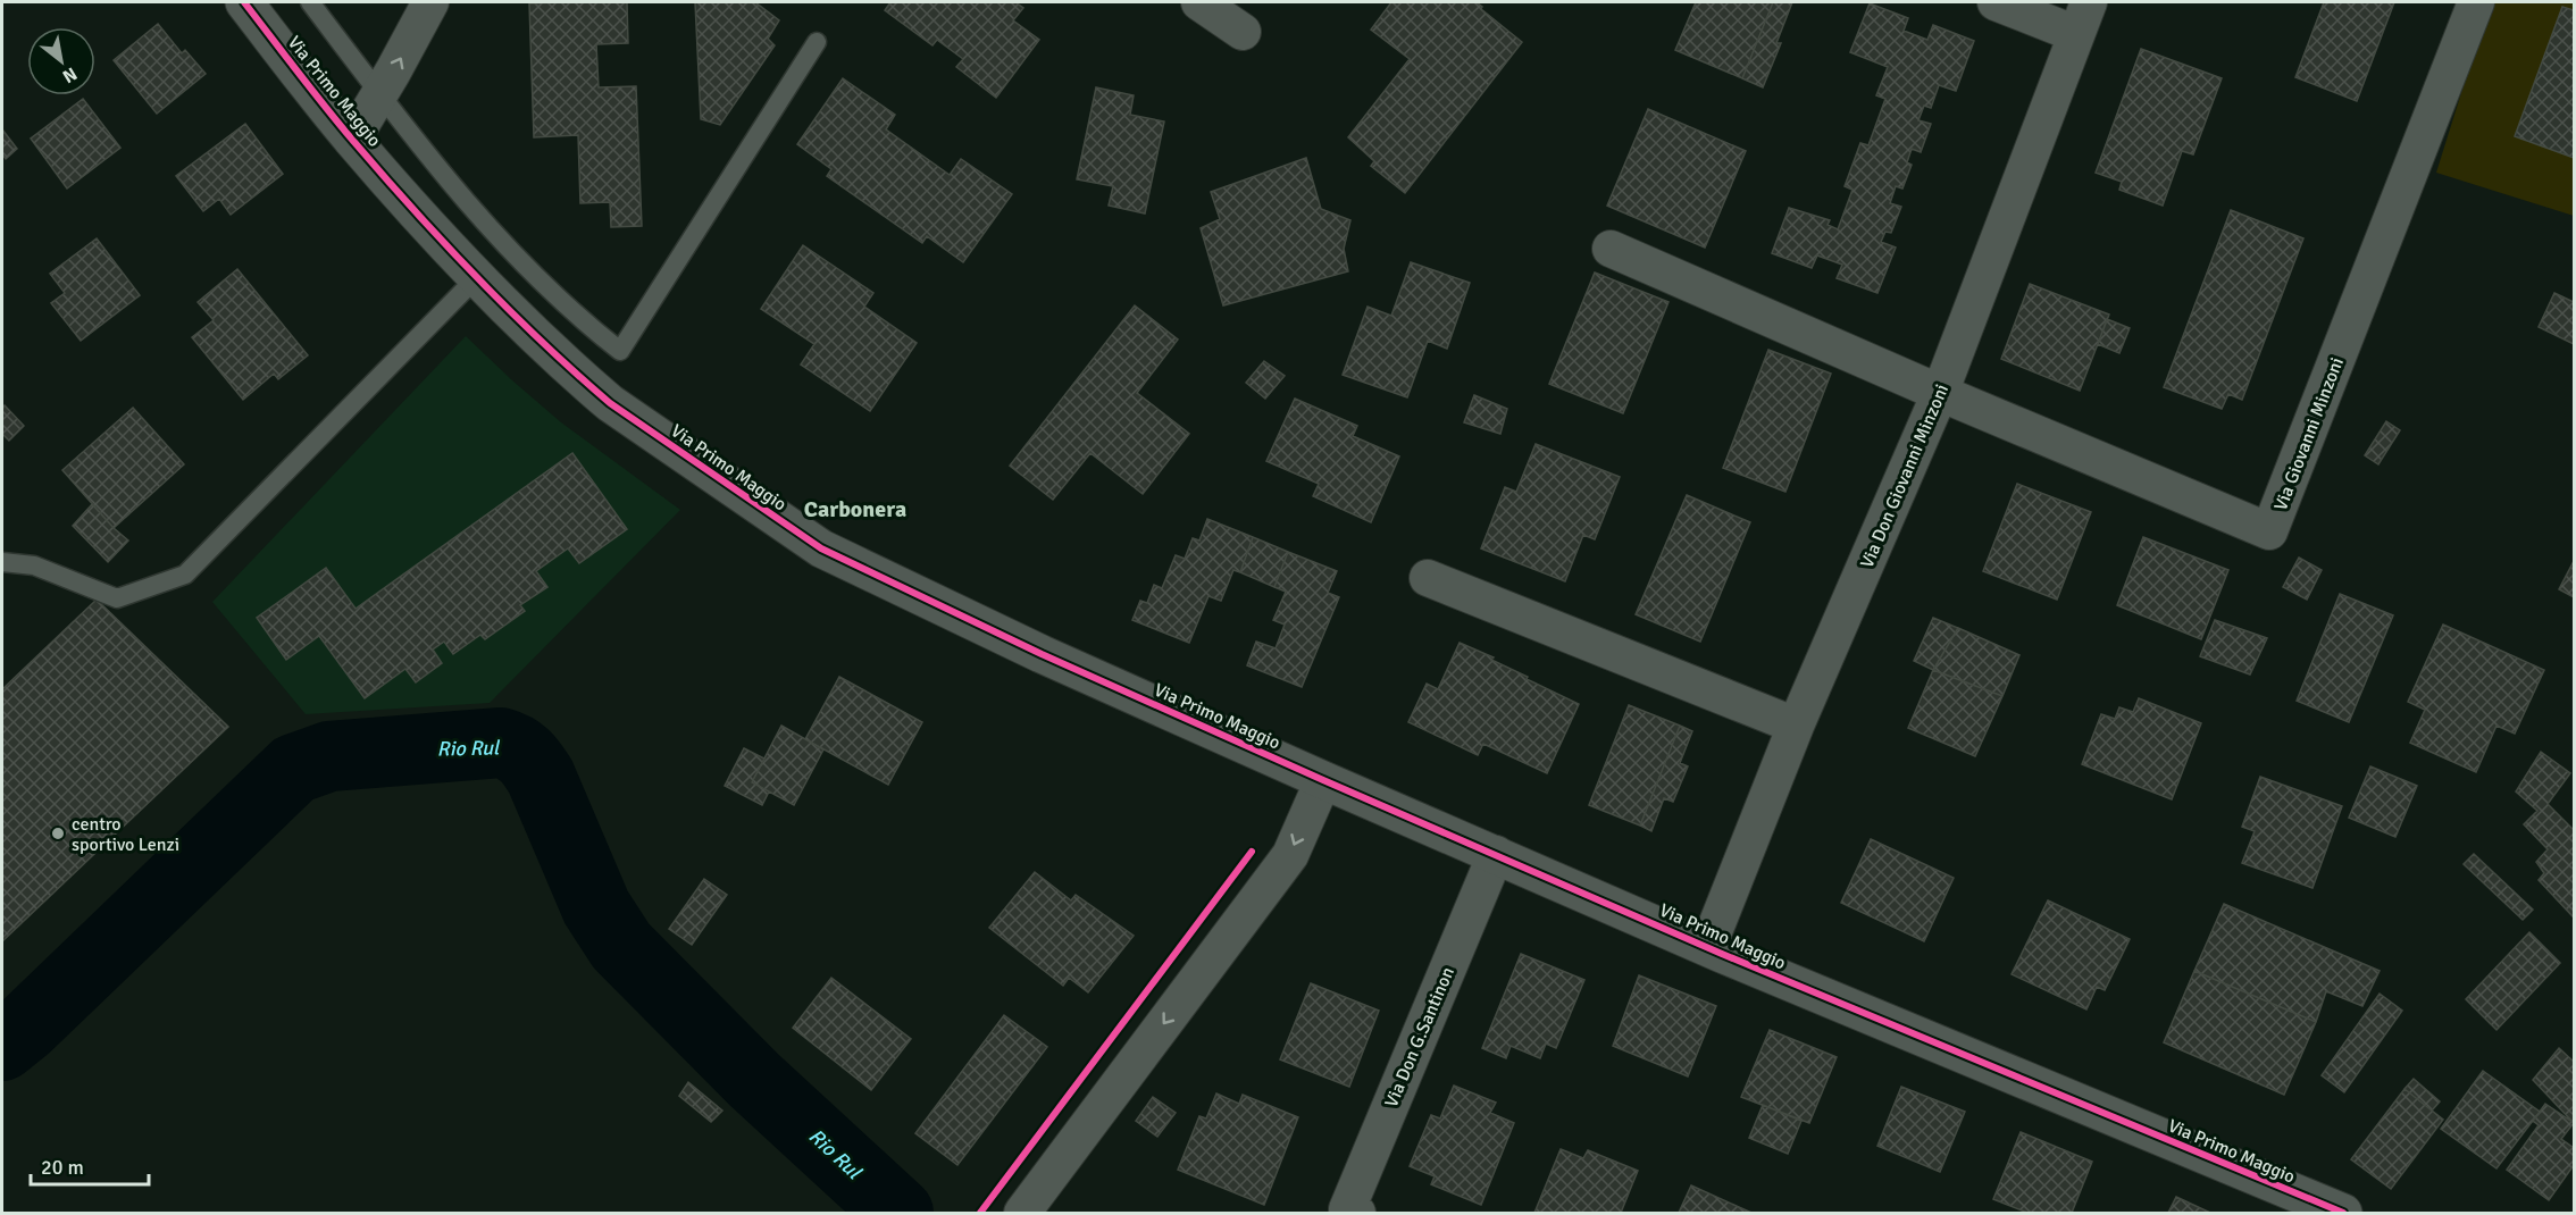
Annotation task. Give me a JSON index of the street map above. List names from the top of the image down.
{
  "streets": {
    "street": [
      "Via Primo Maggio",
      "Via Giovanni Minzoni",
      "Via Don Giovanni Minzoni",
      "Via Don G.Santinon"
    ]
  },
  "crossings": [
    ["Via Primo Maggio", "Via Don Giovanni Minzoni"],
    ["Via Primo Maggio", "Via Don G.Santinon"],
    ["Via Giovanni Minzoni", "Via Don Giovanni Minzoni"]
  ],
  "districts": ["Carbonera"],
  "water": ["Rio Rul"],
  "places": ["centro sportivo Lenzi"],
  "scale_bar": "20 m",
  "north": "bottom right"
}
